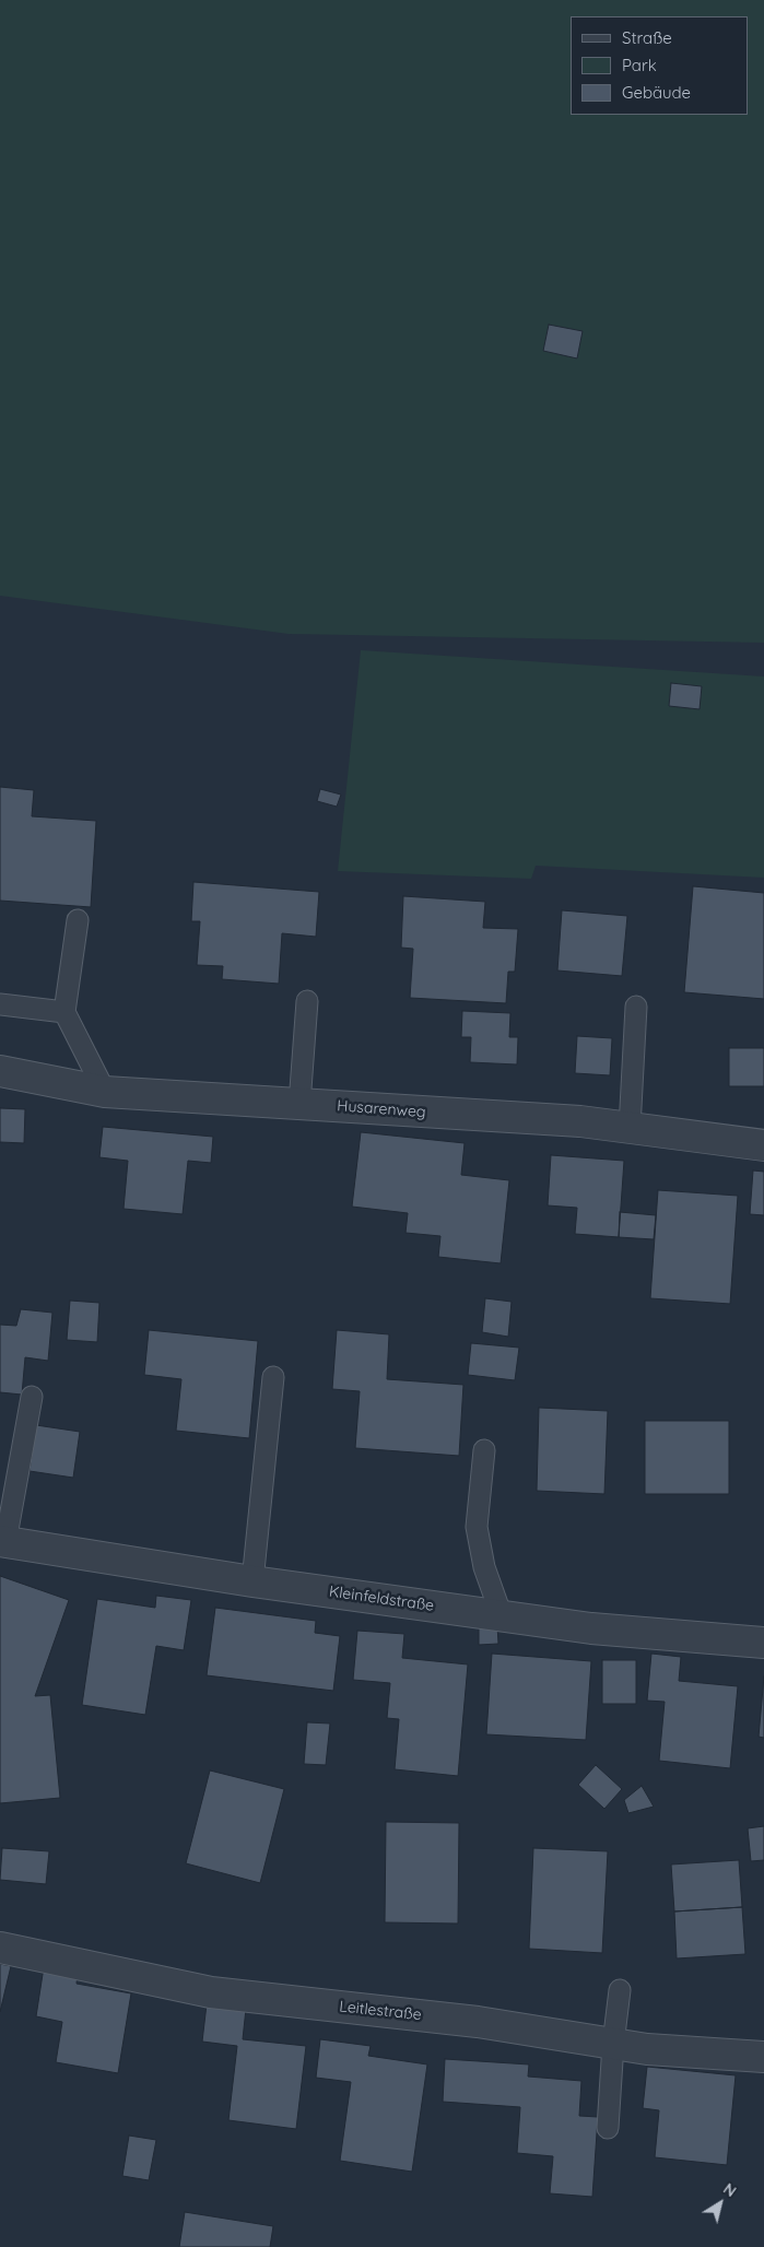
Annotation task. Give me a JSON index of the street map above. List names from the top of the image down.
{
  "streets": {
    "street": ["Husarenweg", "Kleinfeldstraße", "Leitlestraße"]
  },
  "legend": ["Straße", "Park", "Gebäude"],
  "north": "top right"
}
